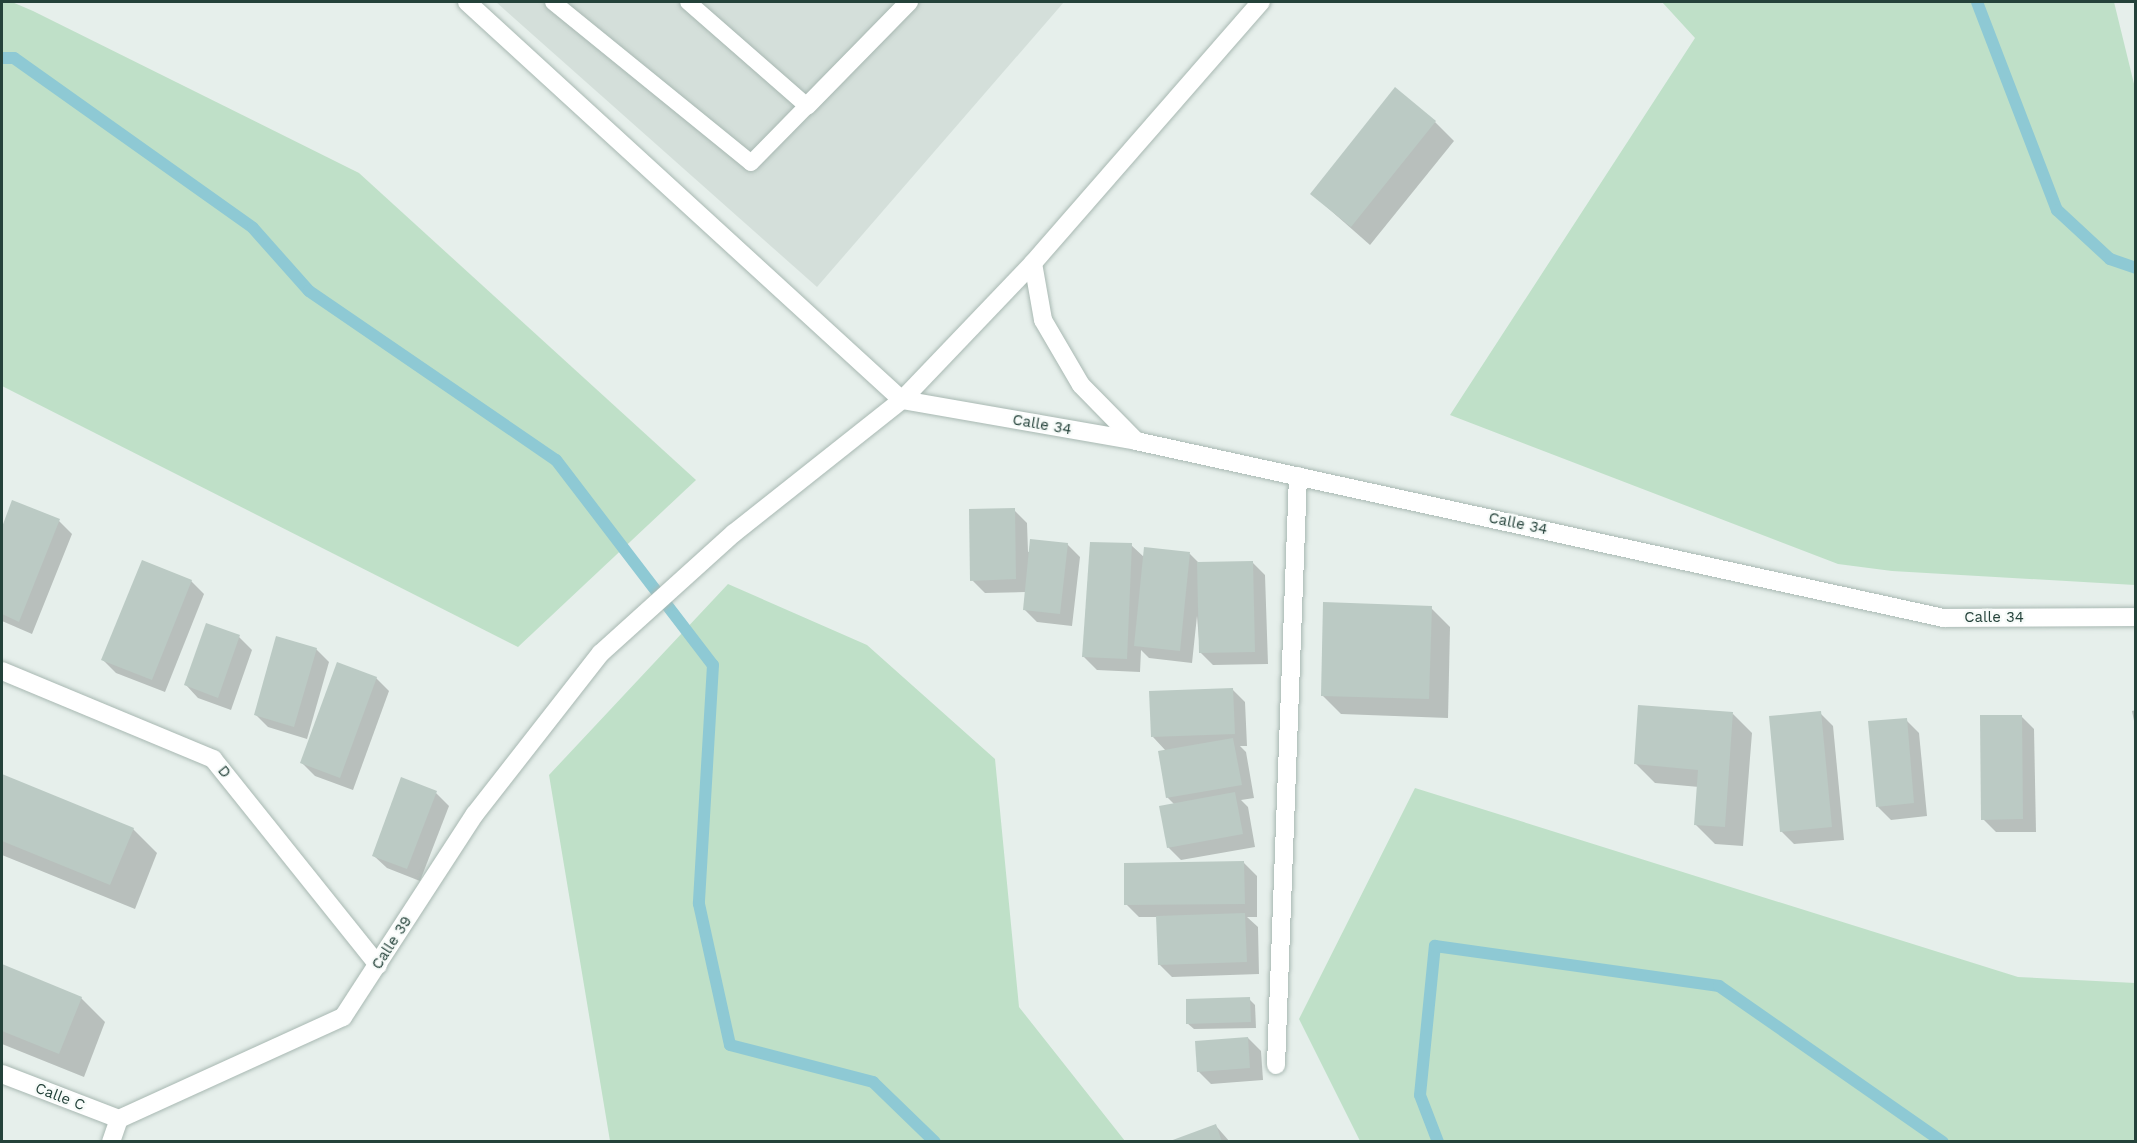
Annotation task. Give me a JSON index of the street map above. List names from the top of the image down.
{
  "streets": {
    "street": [
      "Calle 34",
      "D",
      "Calle 39",
      "Calle C"
    ]
  },
  "crossings": [
    ["Calle 34", "Calle 39"],
    ["D", "Calle 39"],
    ["Calle 39", "Calle C"]
  ]
}
